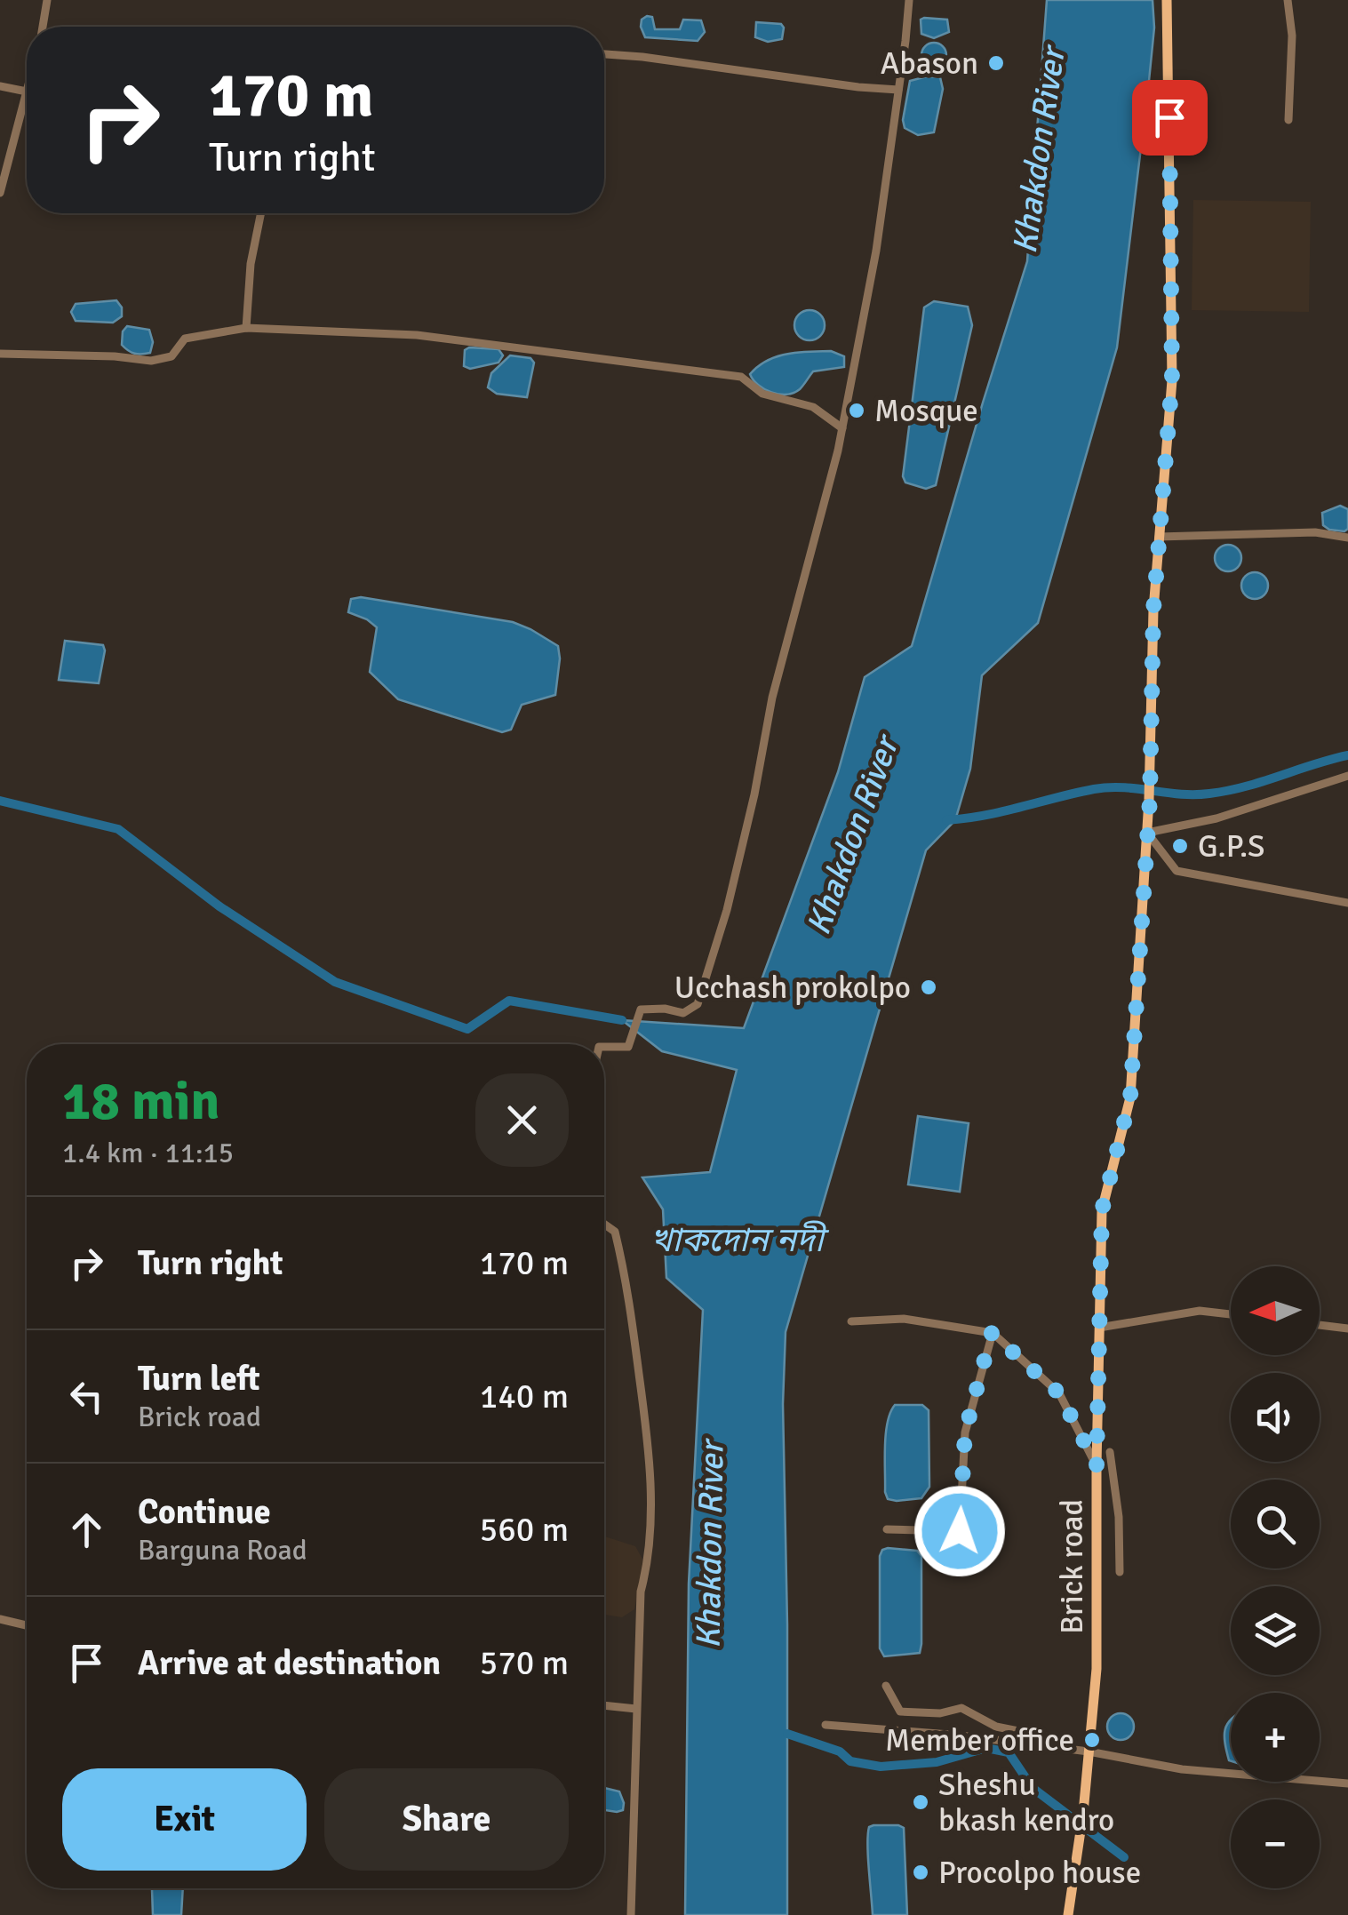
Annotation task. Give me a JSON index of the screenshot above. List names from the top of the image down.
{
  "streets": {
    "main road": ["Brick road"]
  },
  "water": ["Khakdon River", "খাকদোন নদী"],
  "places": [
    "Abason",
    "Mosque",
    "G.P.S",
    "Ucchash prokolpo",
    "Member office",
    "Sheshu bkash kendro",
    "Procolpo house"
  ],
  "north": "left",
  "page": {
    "turn": ["170 m", "Turn right"],
    "heading": ["18 min", "1.4 km · 11:15"],
    "list": [
      {
        "name": "Turn right",
        "value": "170 m"
      },
      {
        "name": "Turn left",
        "note": "Brick road",
        "value": "140 m"
      },
      {
        "name": "Continue",
        "note": "Barguna Road",
        "value": "560 m"
      },
      {
        "name": "Arrive at destination",
        "value": "570 m"
      }
    ],
    "map_buttons": ["+", "−"],
    "buttons": ["Exit", "Share"]
  }
}
